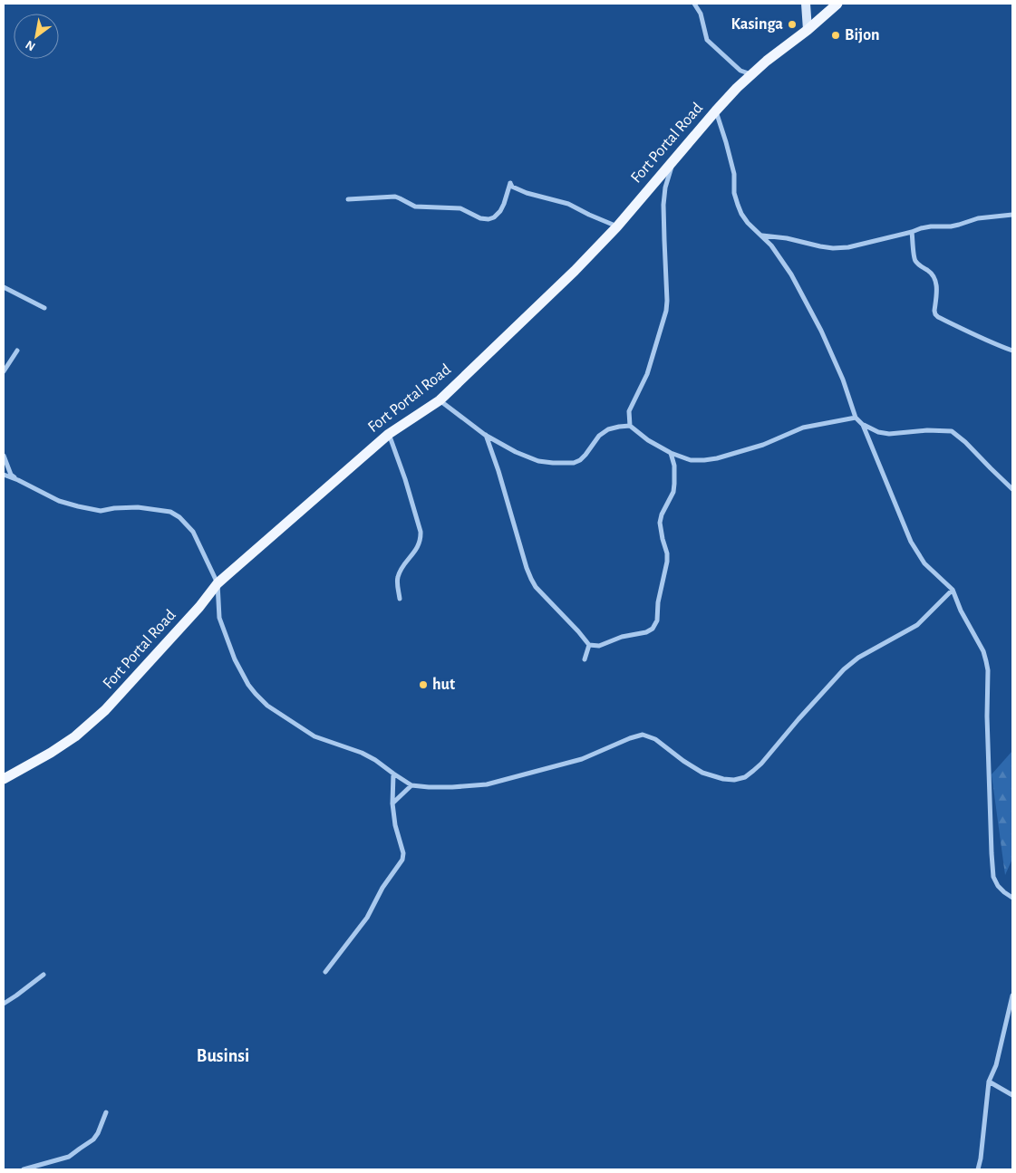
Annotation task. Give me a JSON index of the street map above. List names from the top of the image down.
{
  "streets": {
    "main road": ["Fort Portal Road"]
  },
  "districts": ["Businsi"],
  "places": ["Kasinga", "Bijon", "hut"],
  "north": "bottom left"
}
